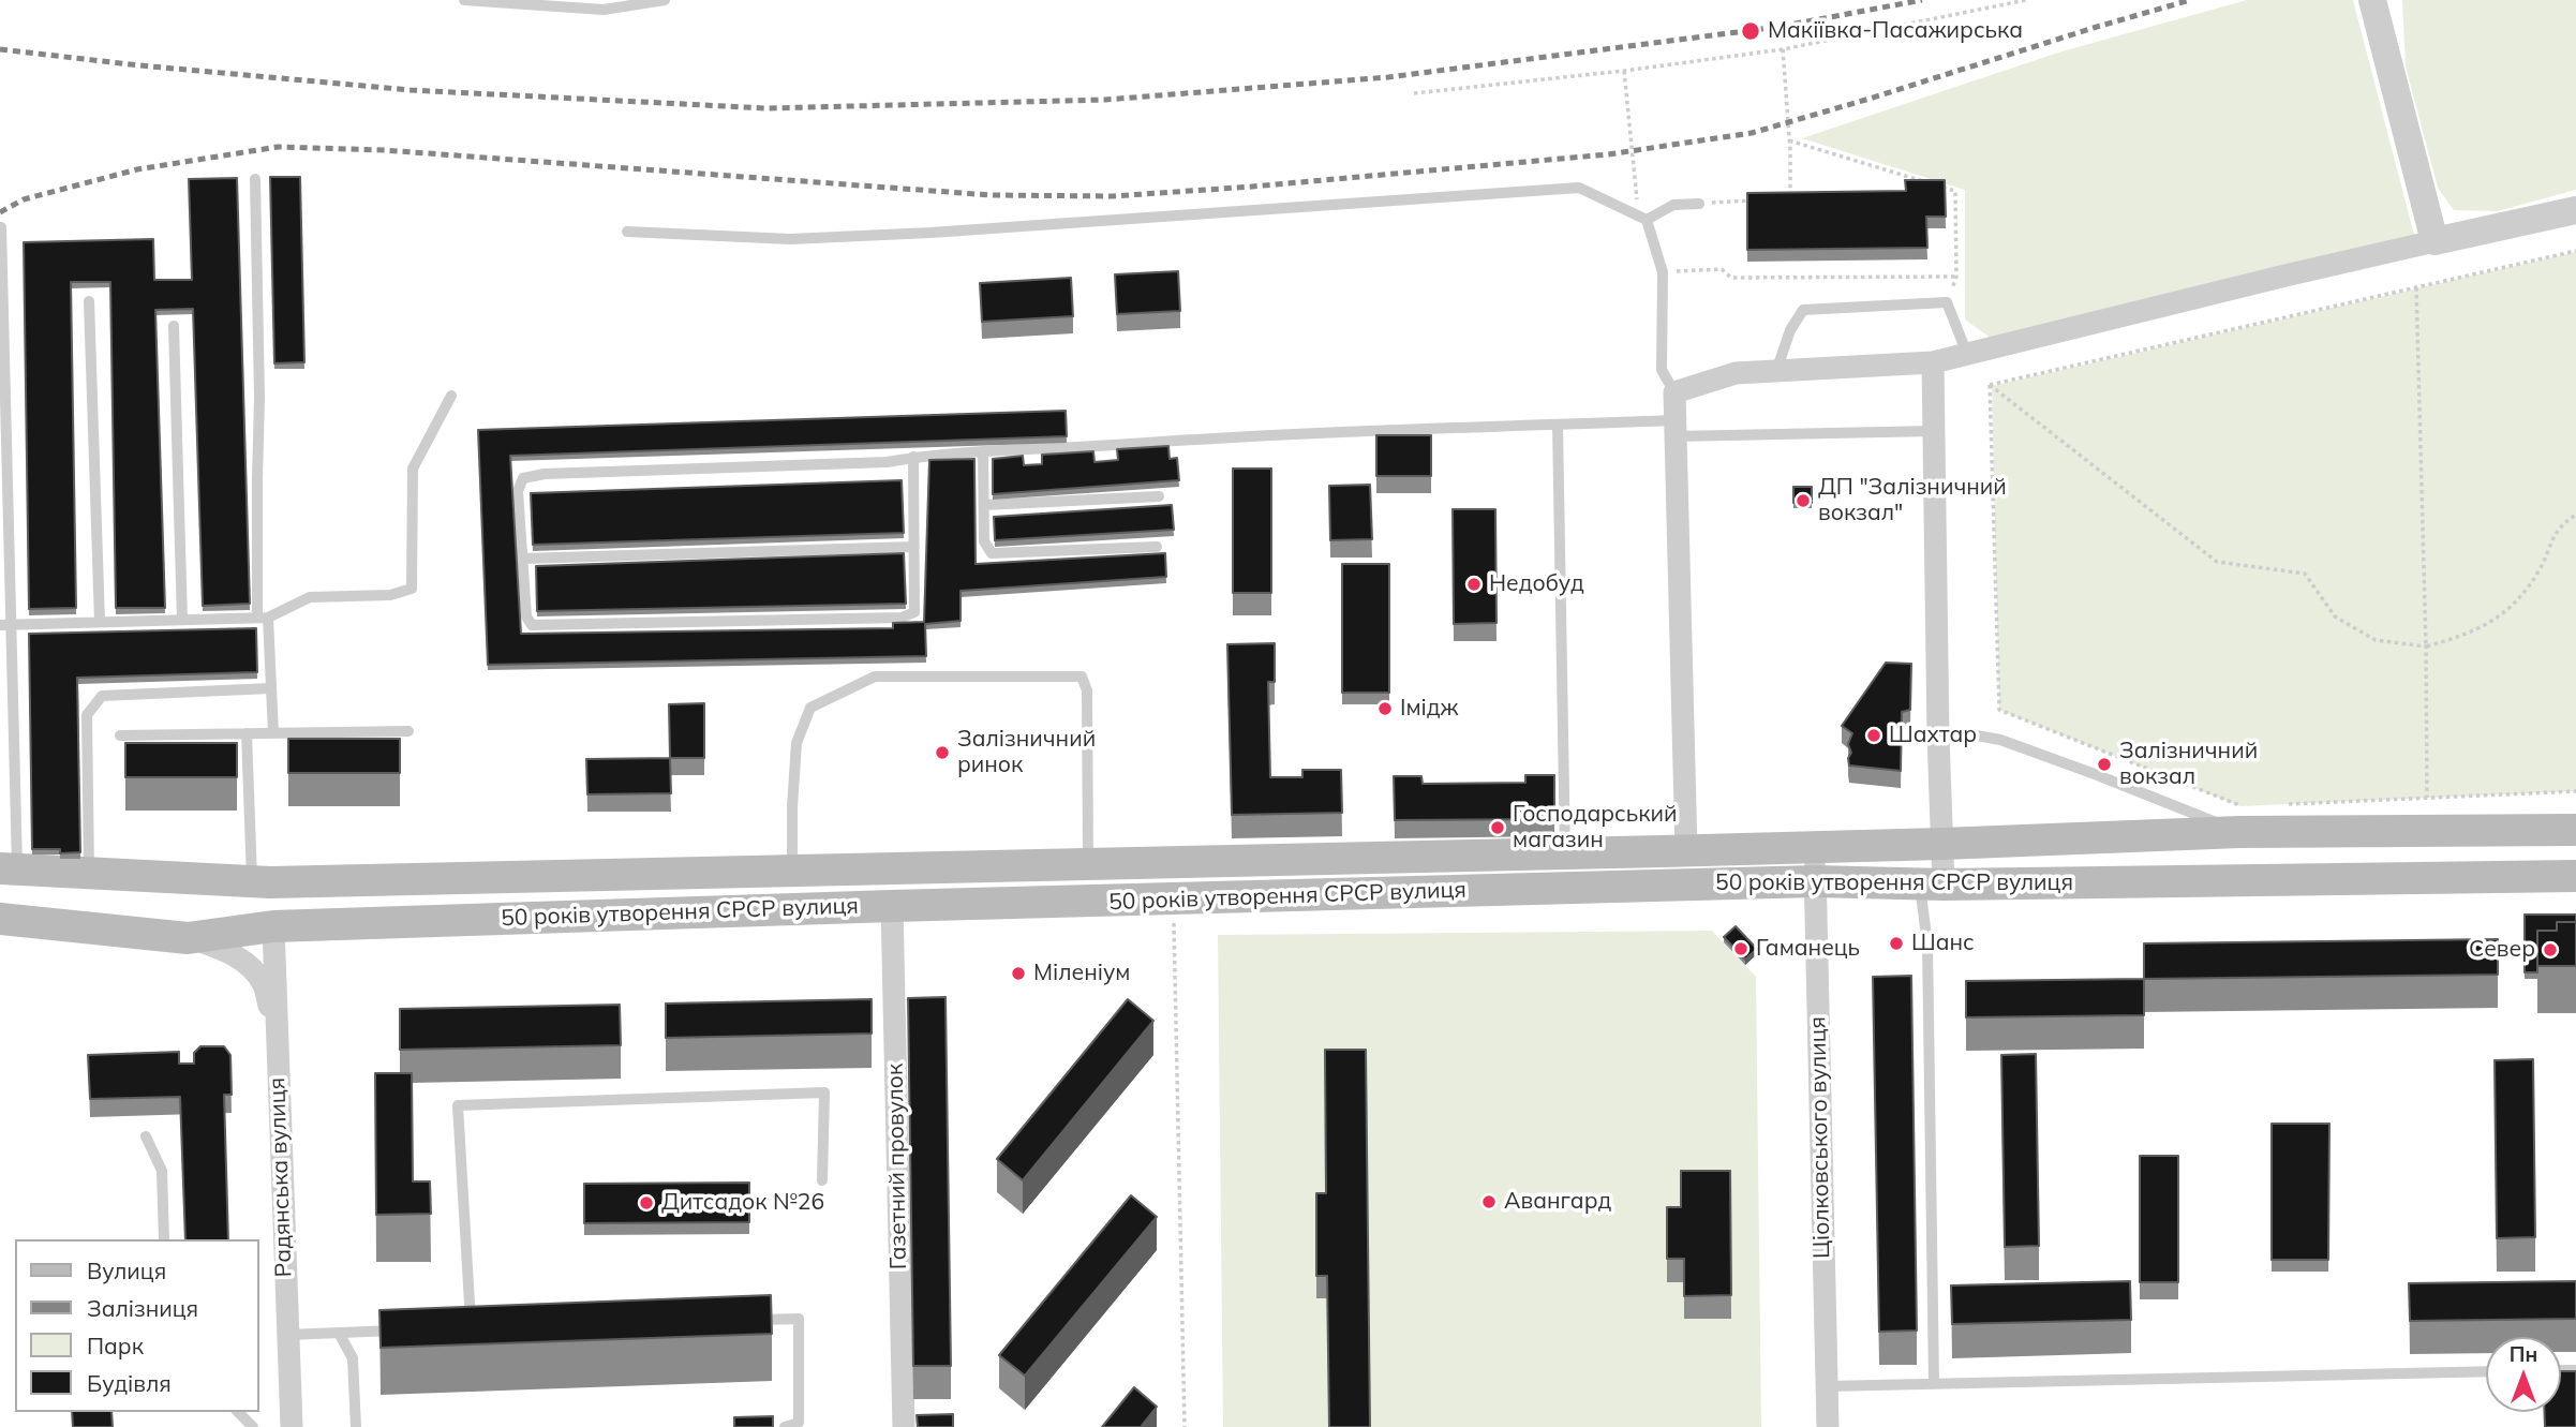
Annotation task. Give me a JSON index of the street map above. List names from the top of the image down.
{
  "streets": {
    "main road": ["50 років утворення СРСР вулиця"],
    "street": ["Ціолковського вулиця", "Газетний провулок", "Радянська вулиця"]
  },
  "crossings": [
    ["50 років утворення СРСР вулиця", "Ціолковського вулиця"],
    ["50 років утворення СРСР вулиця", "Газетний провулок"],
    ["50 років утворення СРСР вулиця", "Радянська вулиця"]
  ],
  "places": [
    "Макіївка-Пасажирська",
    "ДП \"Залізничний вокзал\"",
    "Недобуд",
    "Імідж",
    "Шахтар",
    "Залізничний ринок",
    "Залізничний вокзал",
    "Господарський магазин",
    "Шанс",
    "Гаманець",
    "Север",
    "Міленіум",
    "Авангард",
    "Дитсадок №26"
  ],
  "legend": [
    "Вулиця",
    "Залізниця",
    "Парк",
    "Будівля"
  ],
  "north": "top"
}
